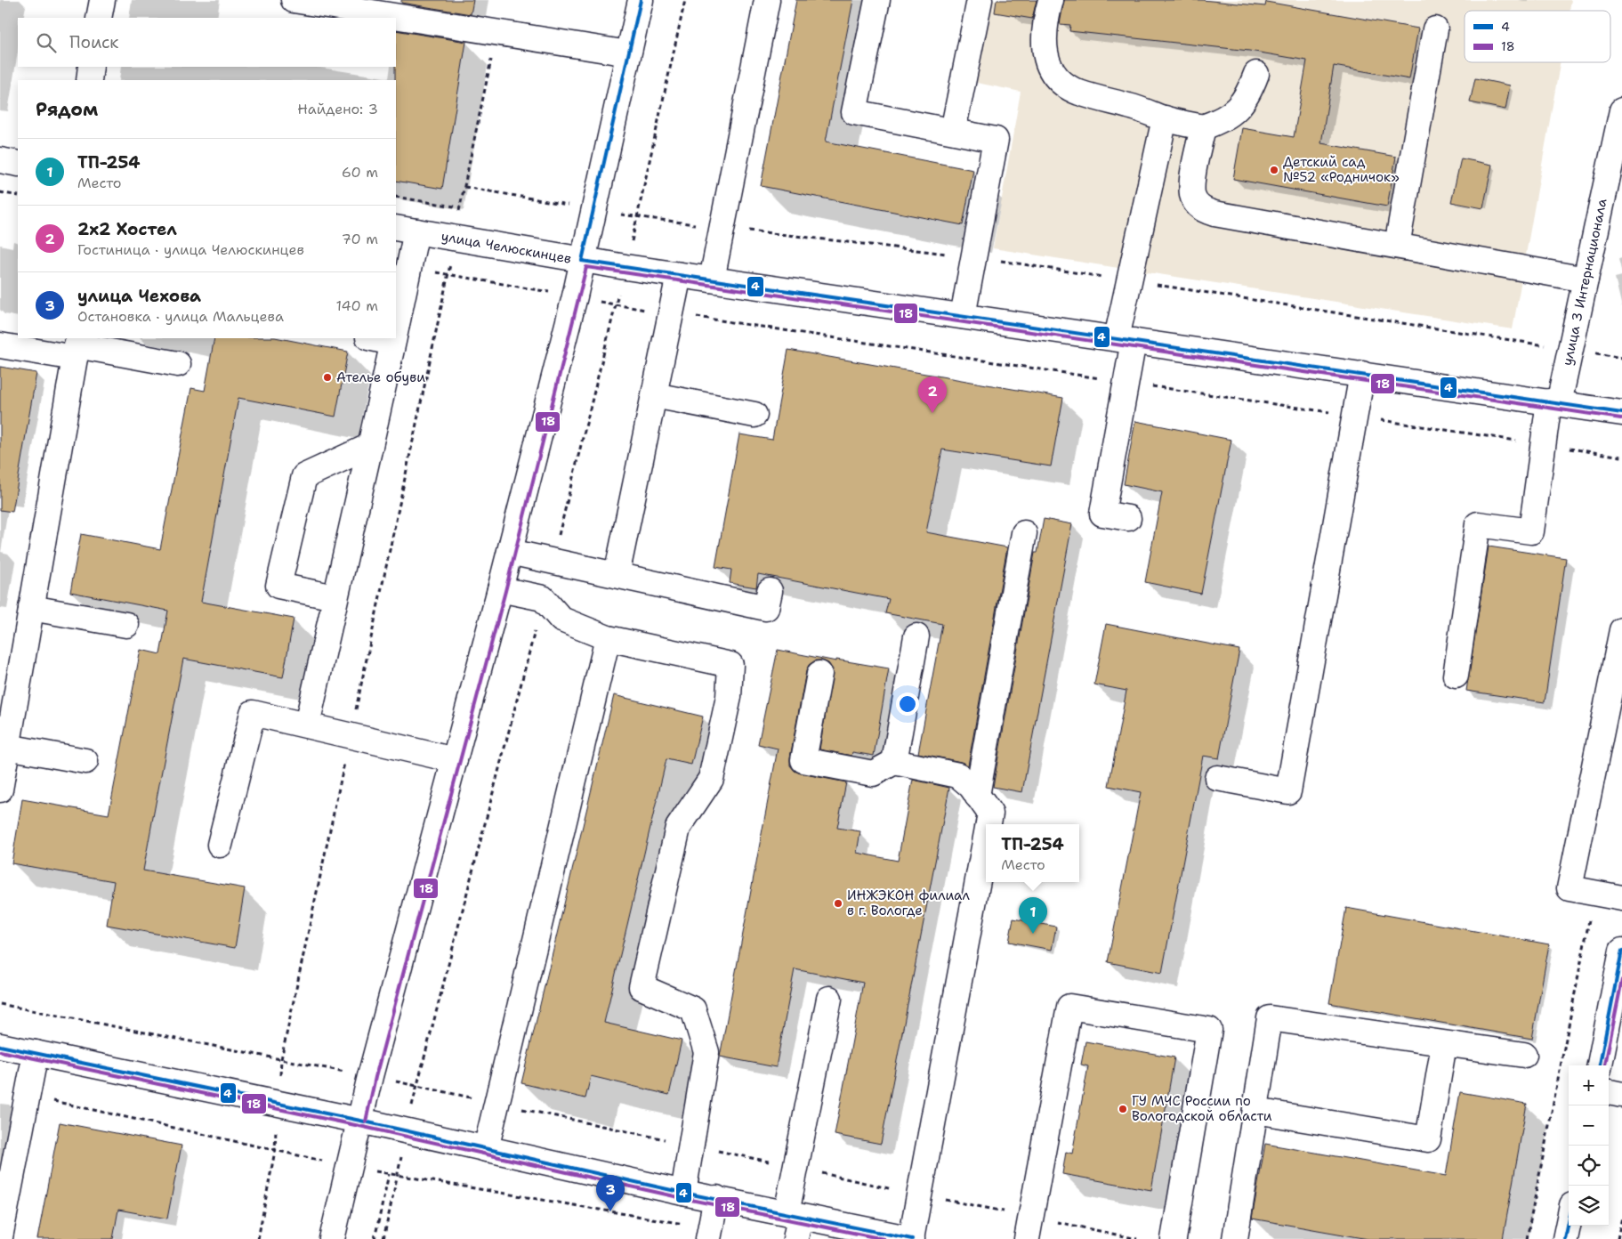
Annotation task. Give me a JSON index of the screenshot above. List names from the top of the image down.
{
  "streets": {
    "street": ["улица Челюскинцев", "улица 3 Интернационала"]
  },
  "crossings": [
    ["улица Челюскинцев", "улица 3 Интернационала"]
  ],
  "places": [
    "Детский сад №52 «Родничок»",
    "Ателье обуви",
    "ИНЖЭКОН филиал в г. Вологде",
    "ГУ МЧС России по Вологодской области"
  ],
  "lines": ["transit line 4", "transit line 18"],
  "legend": ["4", "18"],
  "page": {
    "search": "Поиск",
    "heading": ["Рядом", "Найдено: 3"],
    "list": [
      {
        "mark": "1",
        "name": "ТП-254",
        "note": "Место",
        "value": "60 m"
      },
      {
        "mark": "2",
        "name": "2x2 Хостел",
        "note": "Гостиница · улица Челюскинцев",
        "value": "70 m"
      },
      {
        "mark": "3",
        "name": "улица Чехова",
        "note": "Остановка · улица Мальцева",
        "value": "140 m"
      }
    ],
    "pins": ["2", "1", "3"],
    "popup": ["ТП-254", "Место"],
    "map_buttons": ["+", "−"]
  }
}
